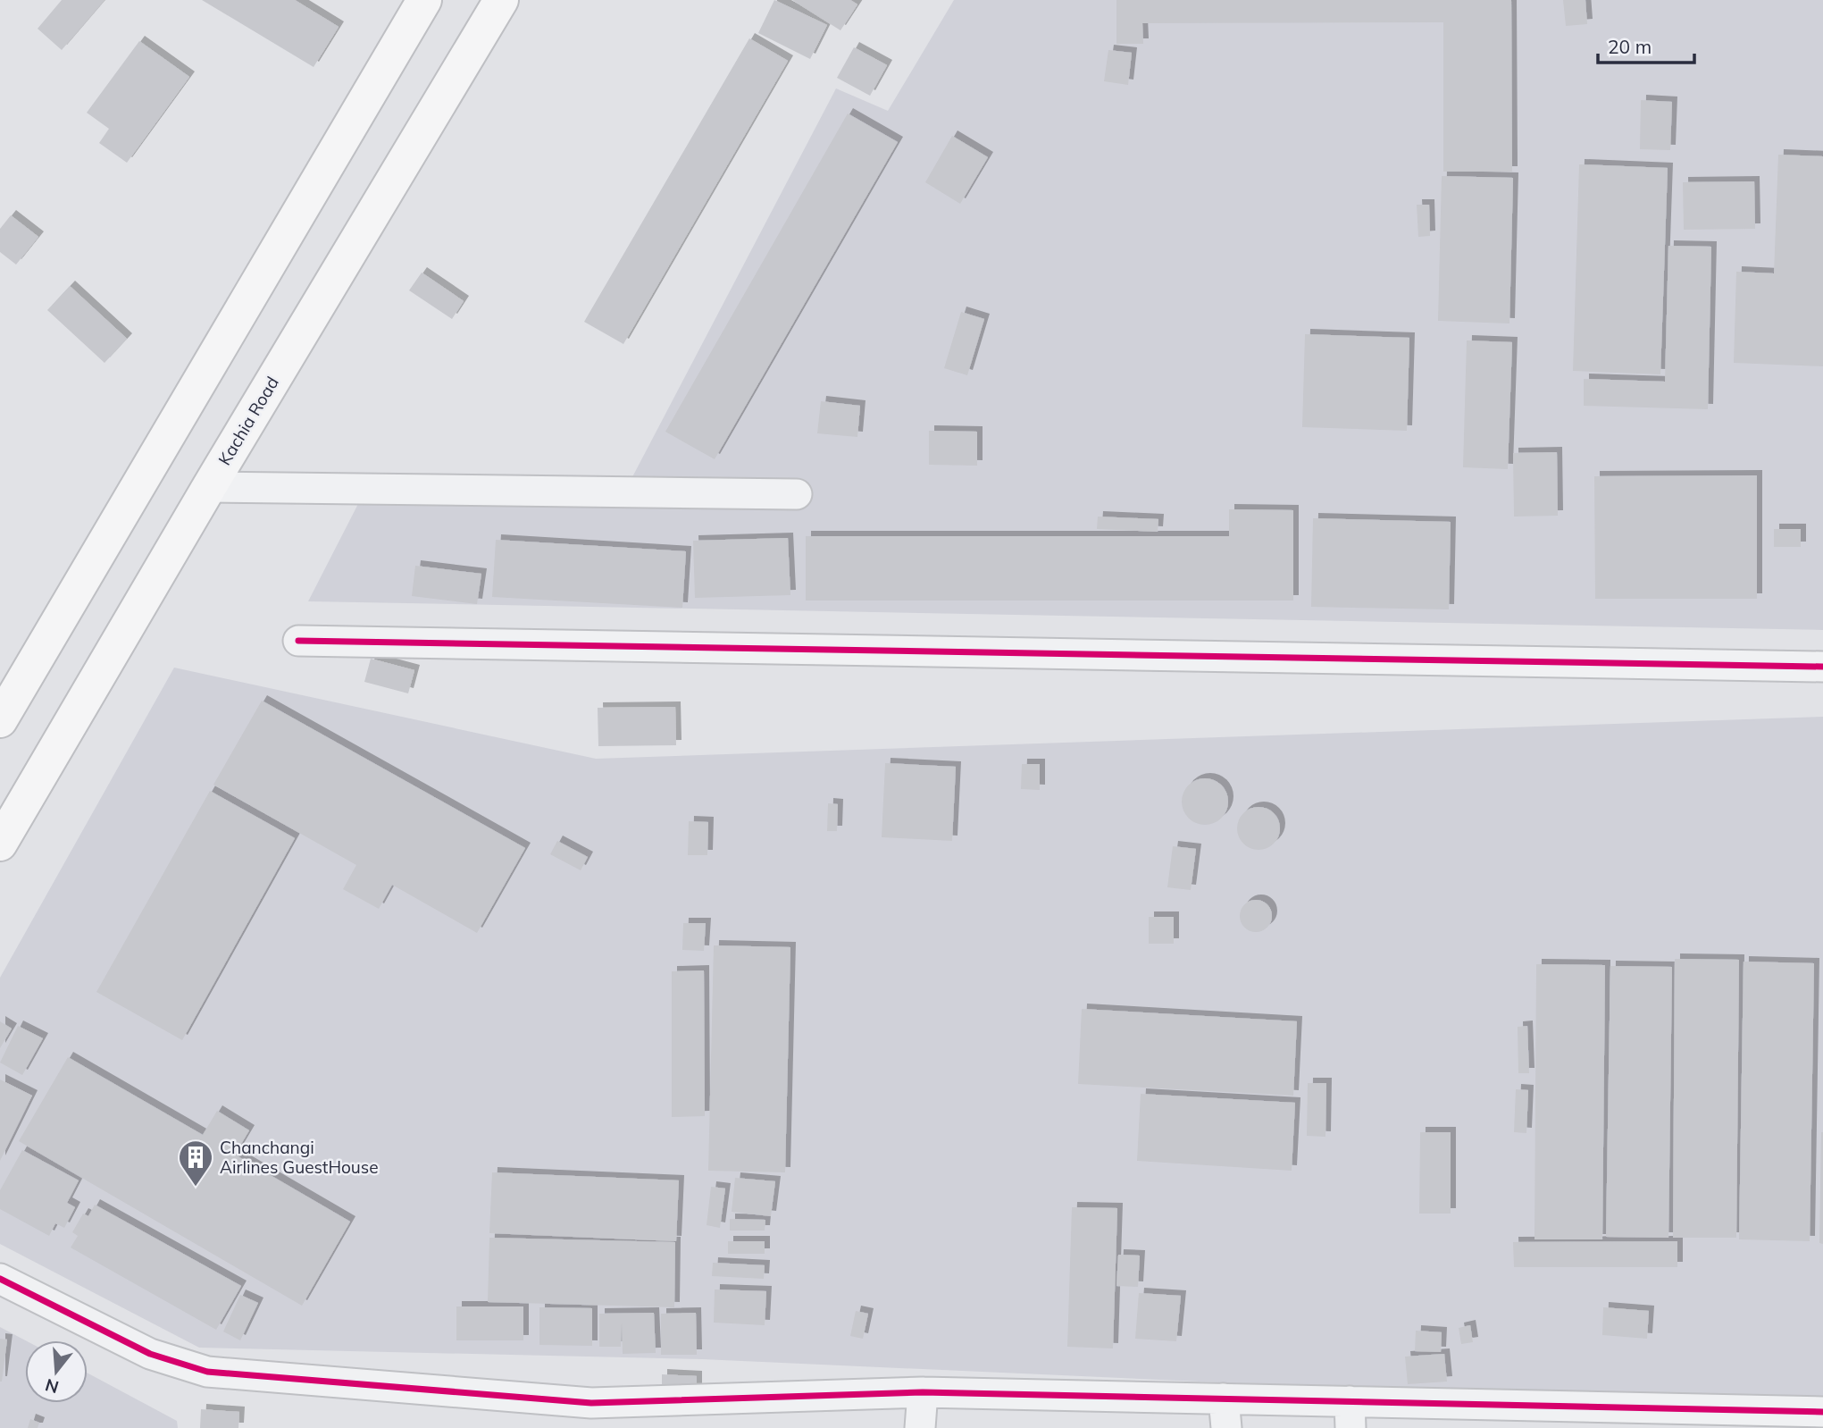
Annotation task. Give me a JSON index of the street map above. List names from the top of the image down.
{
  "streets": {
    "main road": ["Kachia Road"]
  },
  "places": {
    "building": ["Chanchangi Airlines GuestHouse"]
  },
  "scale_bar": "20 m",
  "north": "bottom"
}
